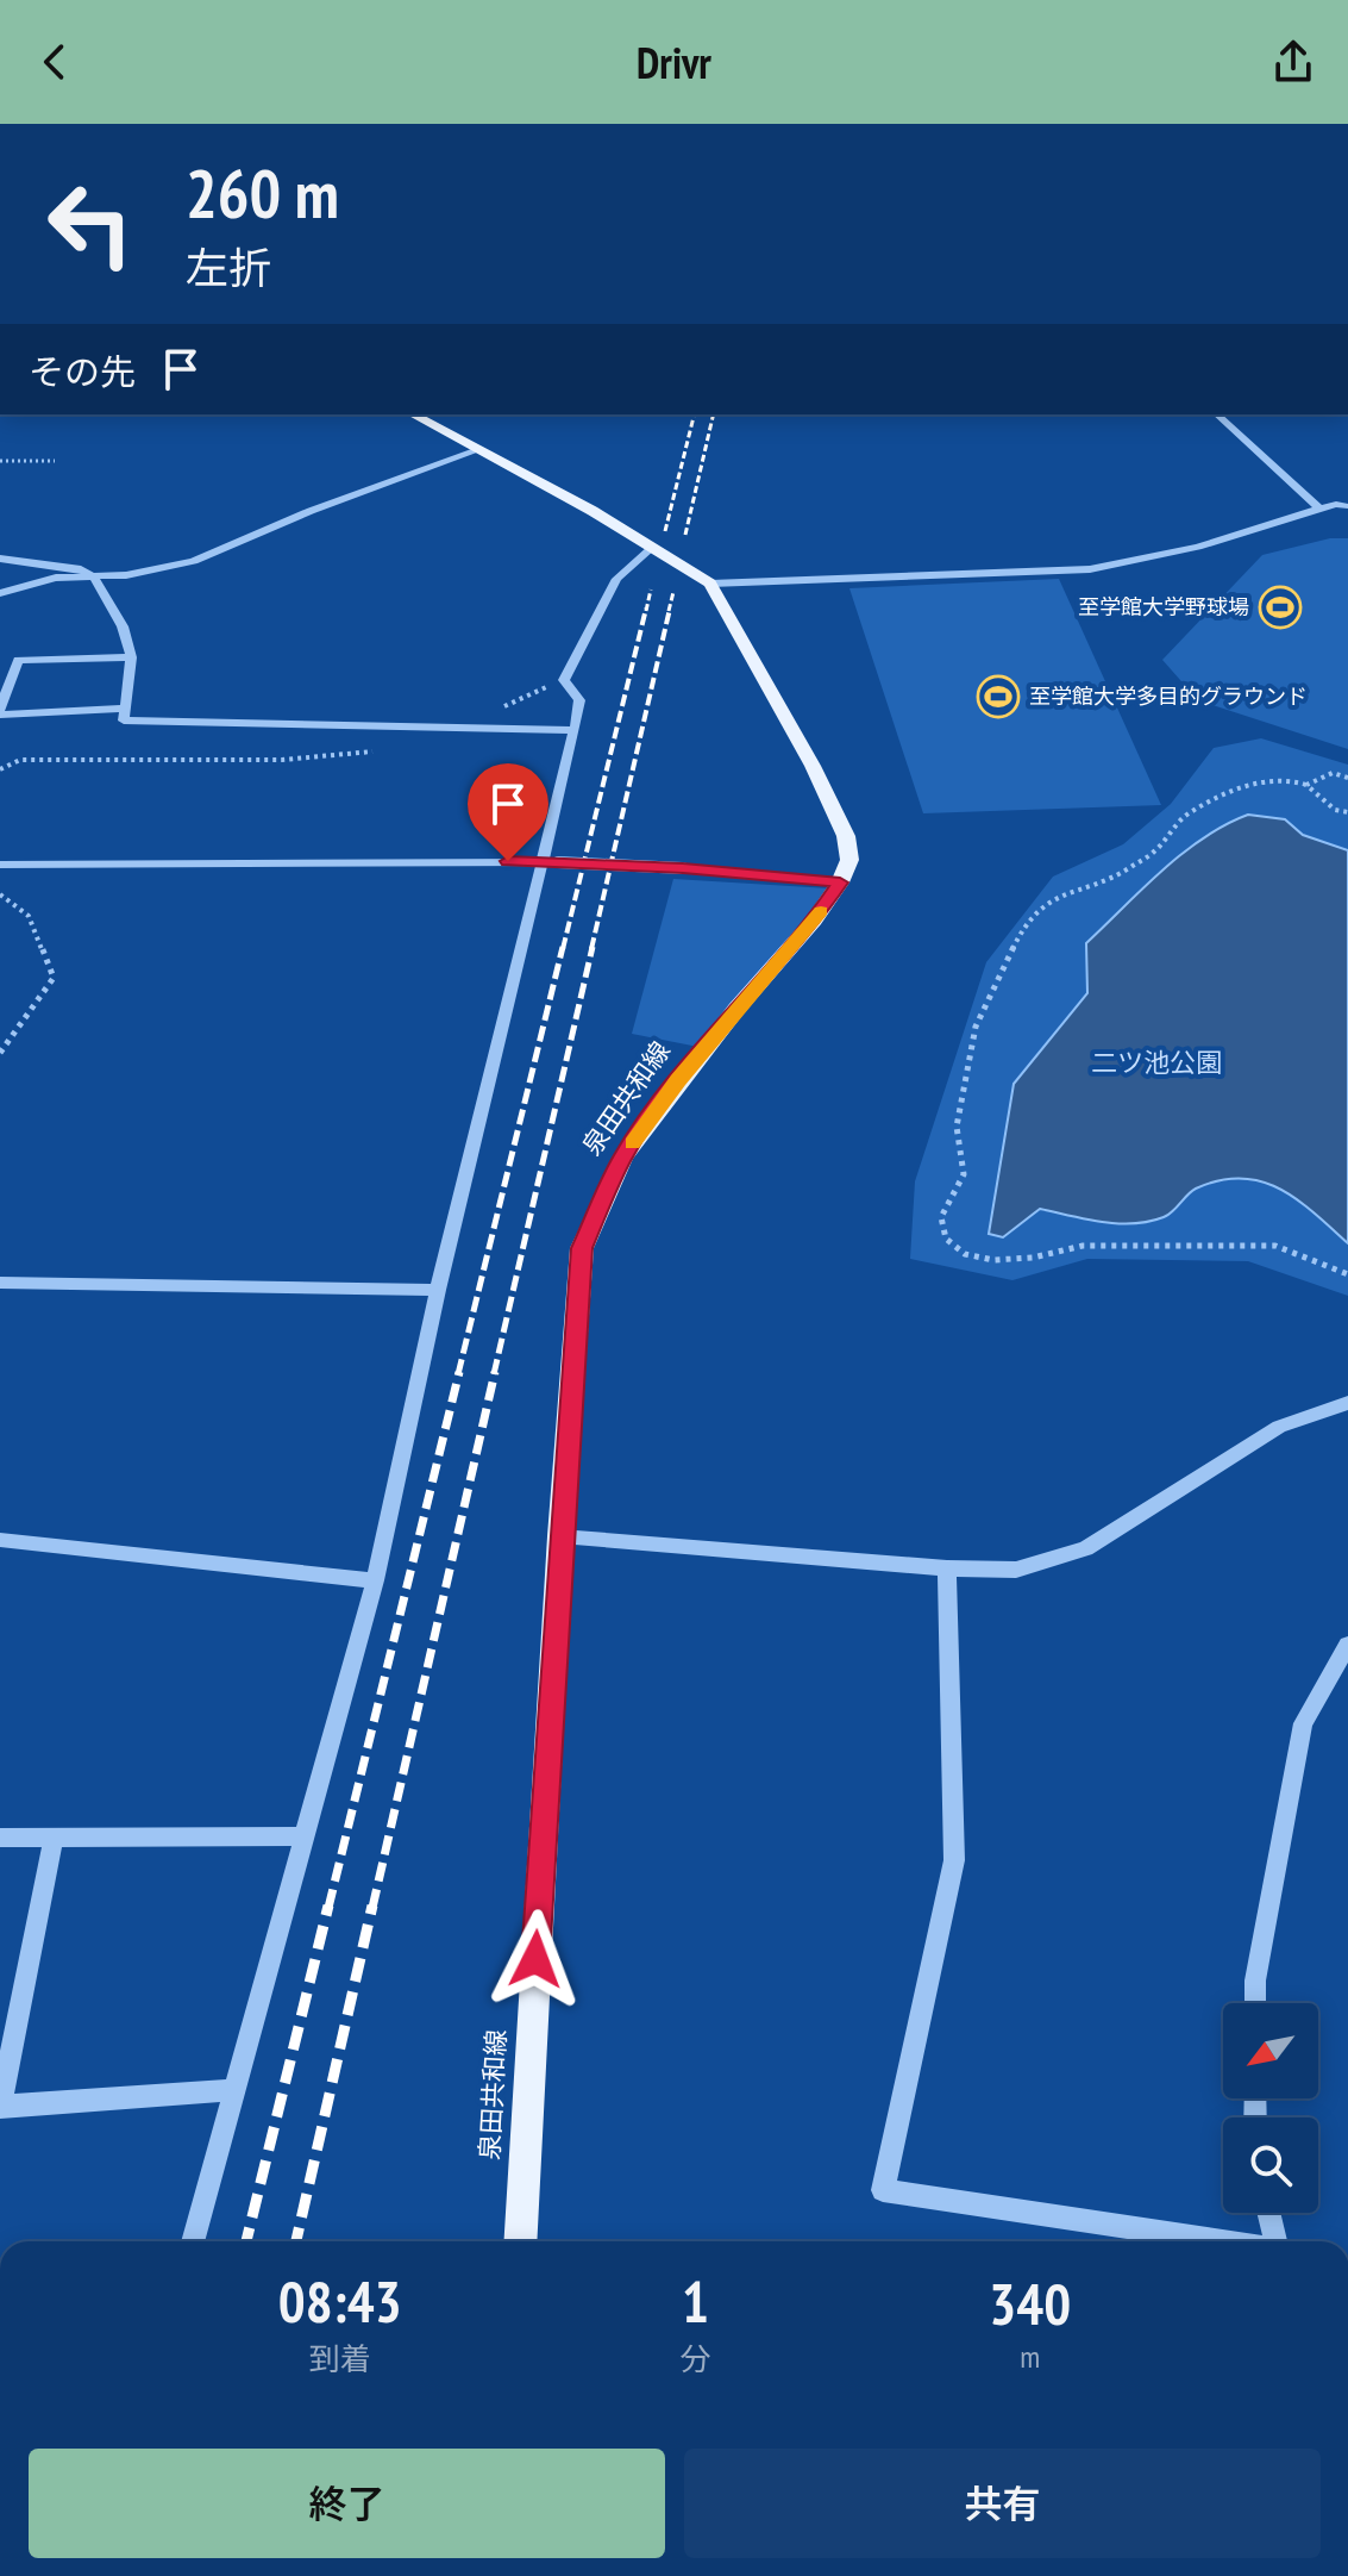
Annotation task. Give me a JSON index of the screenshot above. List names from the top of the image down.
{
  "streets": {
    "main road": ["泉田共和線"]
  },
  "parks": ["二ツ池公園"],
  "places": {
    "sports": ["至学館大学野球場", "至学館大学多目的グラウンド"]
  },
  "north": "bottom left",
  "page": {
    "header": "Drivr",
    "turn": ["260 m", "左折"],
    "then": "その先",
    "eta": [
      "08:43",
      "到着",
      "1",
      "分",
      "340",
      "m"
    ],
    "buttons": ["終了", "共有"]
  }
}
